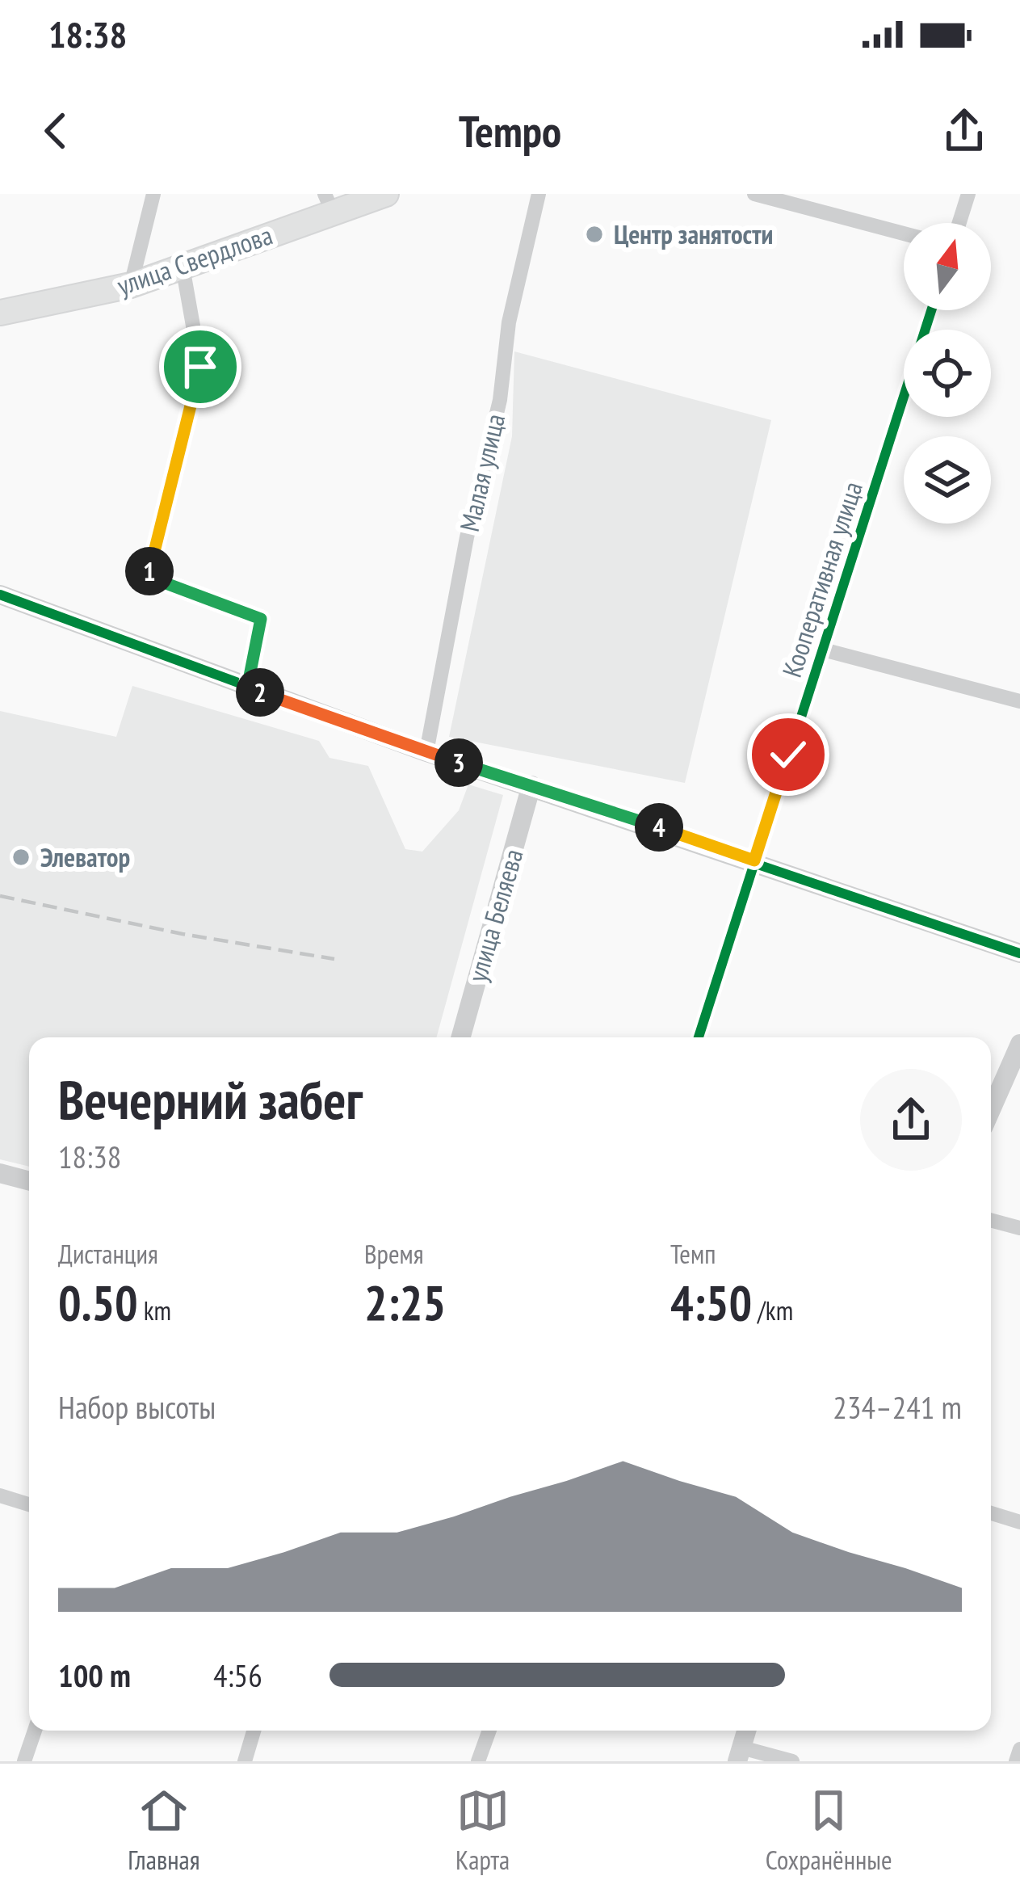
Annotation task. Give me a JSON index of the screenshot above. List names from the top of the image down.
{
  "streets": {
    "main road": ["улица Свердлова"],
    "street": ["Малая улица", "Кооперативная улица", "улица Беляева"]
  },
  "places": ["Центр занятости", "Элеватор"],
  "north": "top",
  "page": {
    "status": "18:38",
    "header": "Tempo",
    "pins": [
      "1",
      "2",
      "3",
      "4"
    ],
    "heading": ["Вечерний забег", "18:38"],
    "stats": [
      ["Дистанция", "0.50 km"],
      ["Время", "2:25"],
      ["Темп", "4:50 /km"]
    ],
    "chart": ["Набор высоты", "234–241 m"],
    "list": [
      {
        "name": "100 m",
        "note": "4:56"
      }
    ],
    "tabs": ["Главная", "Карта", "Сохранённые"]
  }
}
